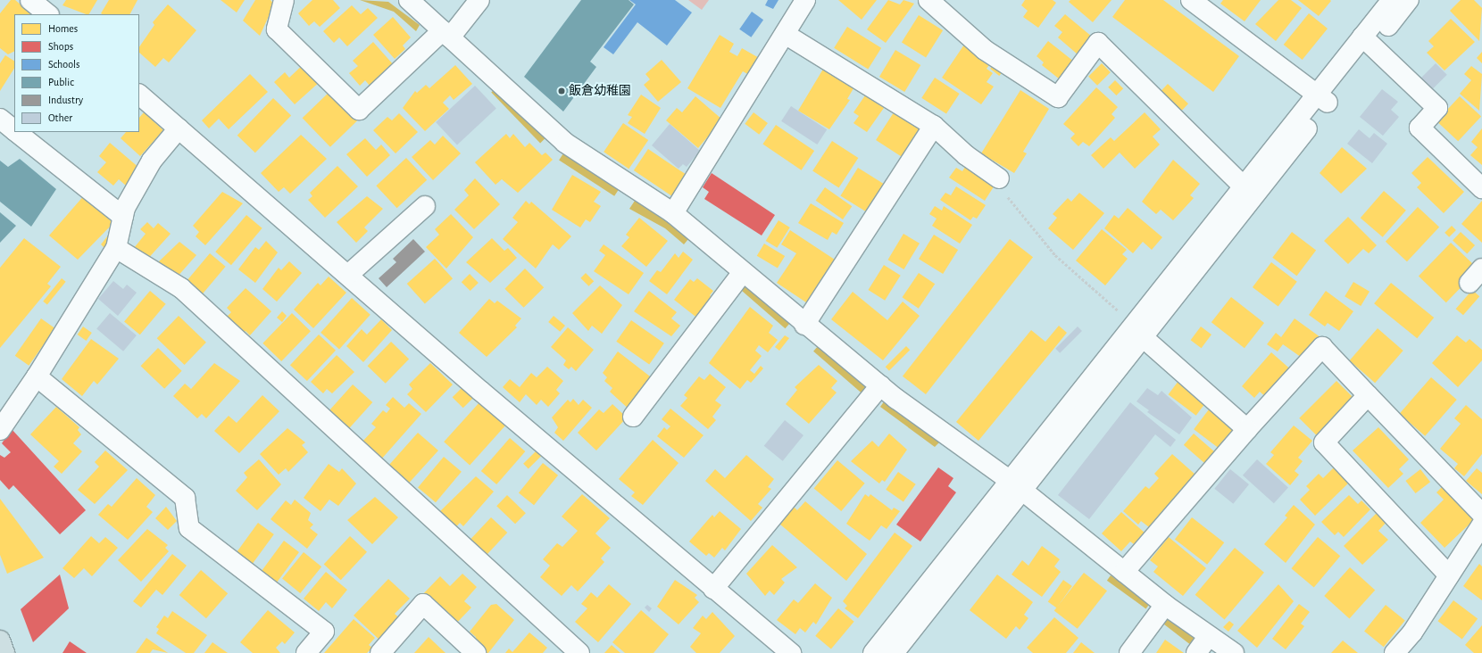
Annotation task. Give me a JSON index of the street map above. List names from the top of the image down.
{
  "places": ["飯倉幼稚園"],
  "legend": [
    "Homes",
    "Shops",
    "Schools",
    "Public",
    "Industry",
    "Other"
  ]
}
